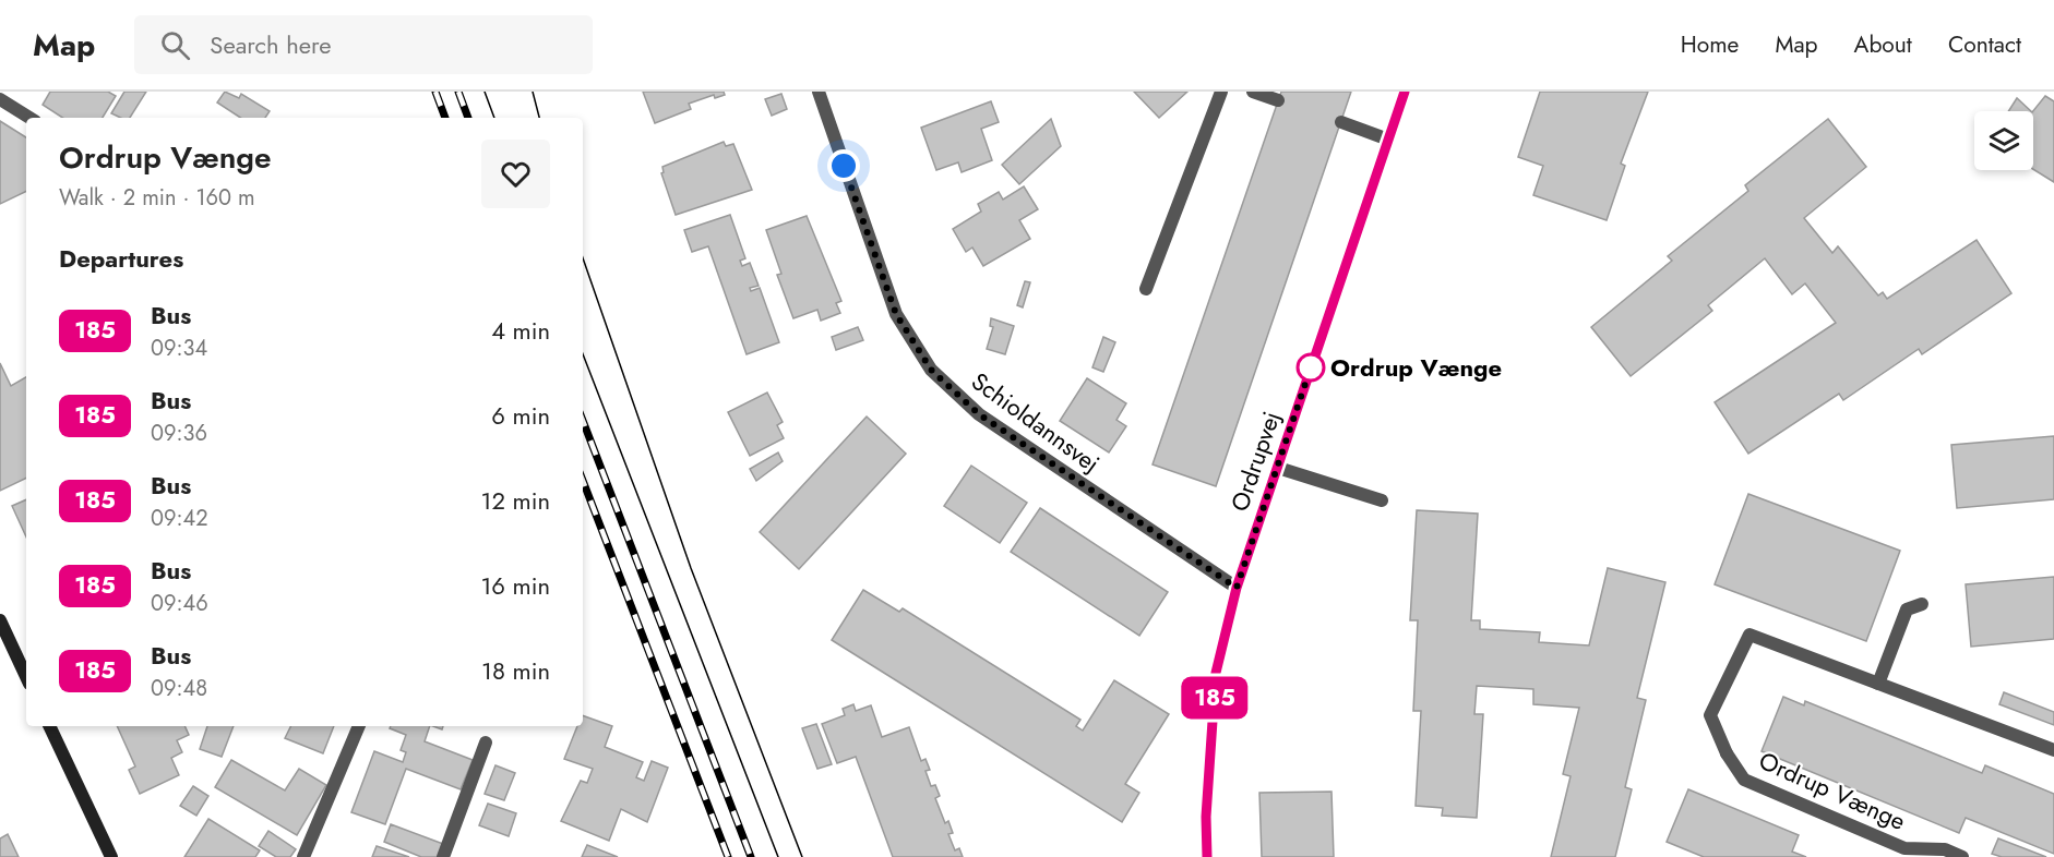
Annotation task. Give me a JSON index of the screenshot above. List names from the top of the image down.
{
  "streets": {
    "street": ["Schioldannsvej", "Ordrupvej", "Ordrup Vænge"]
  },
  "crossings": [
    ["Schioldannsvej", "Ordrupvej"]
  ],
  "places": ["Ordrup Vænge"],
  "lines": ["bus line 185"],
  "page": {
    "header": "Map",
    "search": "Search here",
    "nav": [
      "Home",
      "Map",
      "About",
      "Contact"
    ],
    "on_map": "185",
    "heading": [
      ["Ordrup Vænge", "Walk · 2 min · 160 m"],
      "Departures"
    ],
    "list": [
      {
        "mark": "185",
        "name": "Bus",
        "note": "09:34",
        "value": "4 min"
      },
      {
        "mark": "185",
        "name": "Bus",
        "note": "09:36",
        "value": "6 min"
      },
      {
        "mark": "185",
        "name": "Bus",
        "note": "09:42",
        "value": "12 min"
      },
      {
        "mark": "185",
        "name": "Bus",
        "note": "09:46",
        "value": "16 min"
      },
      {
        "mark": "185",
        "name": "Bus",
        "note": "09:48",
        "value": "18 min"
      }
    ]
  }
}
